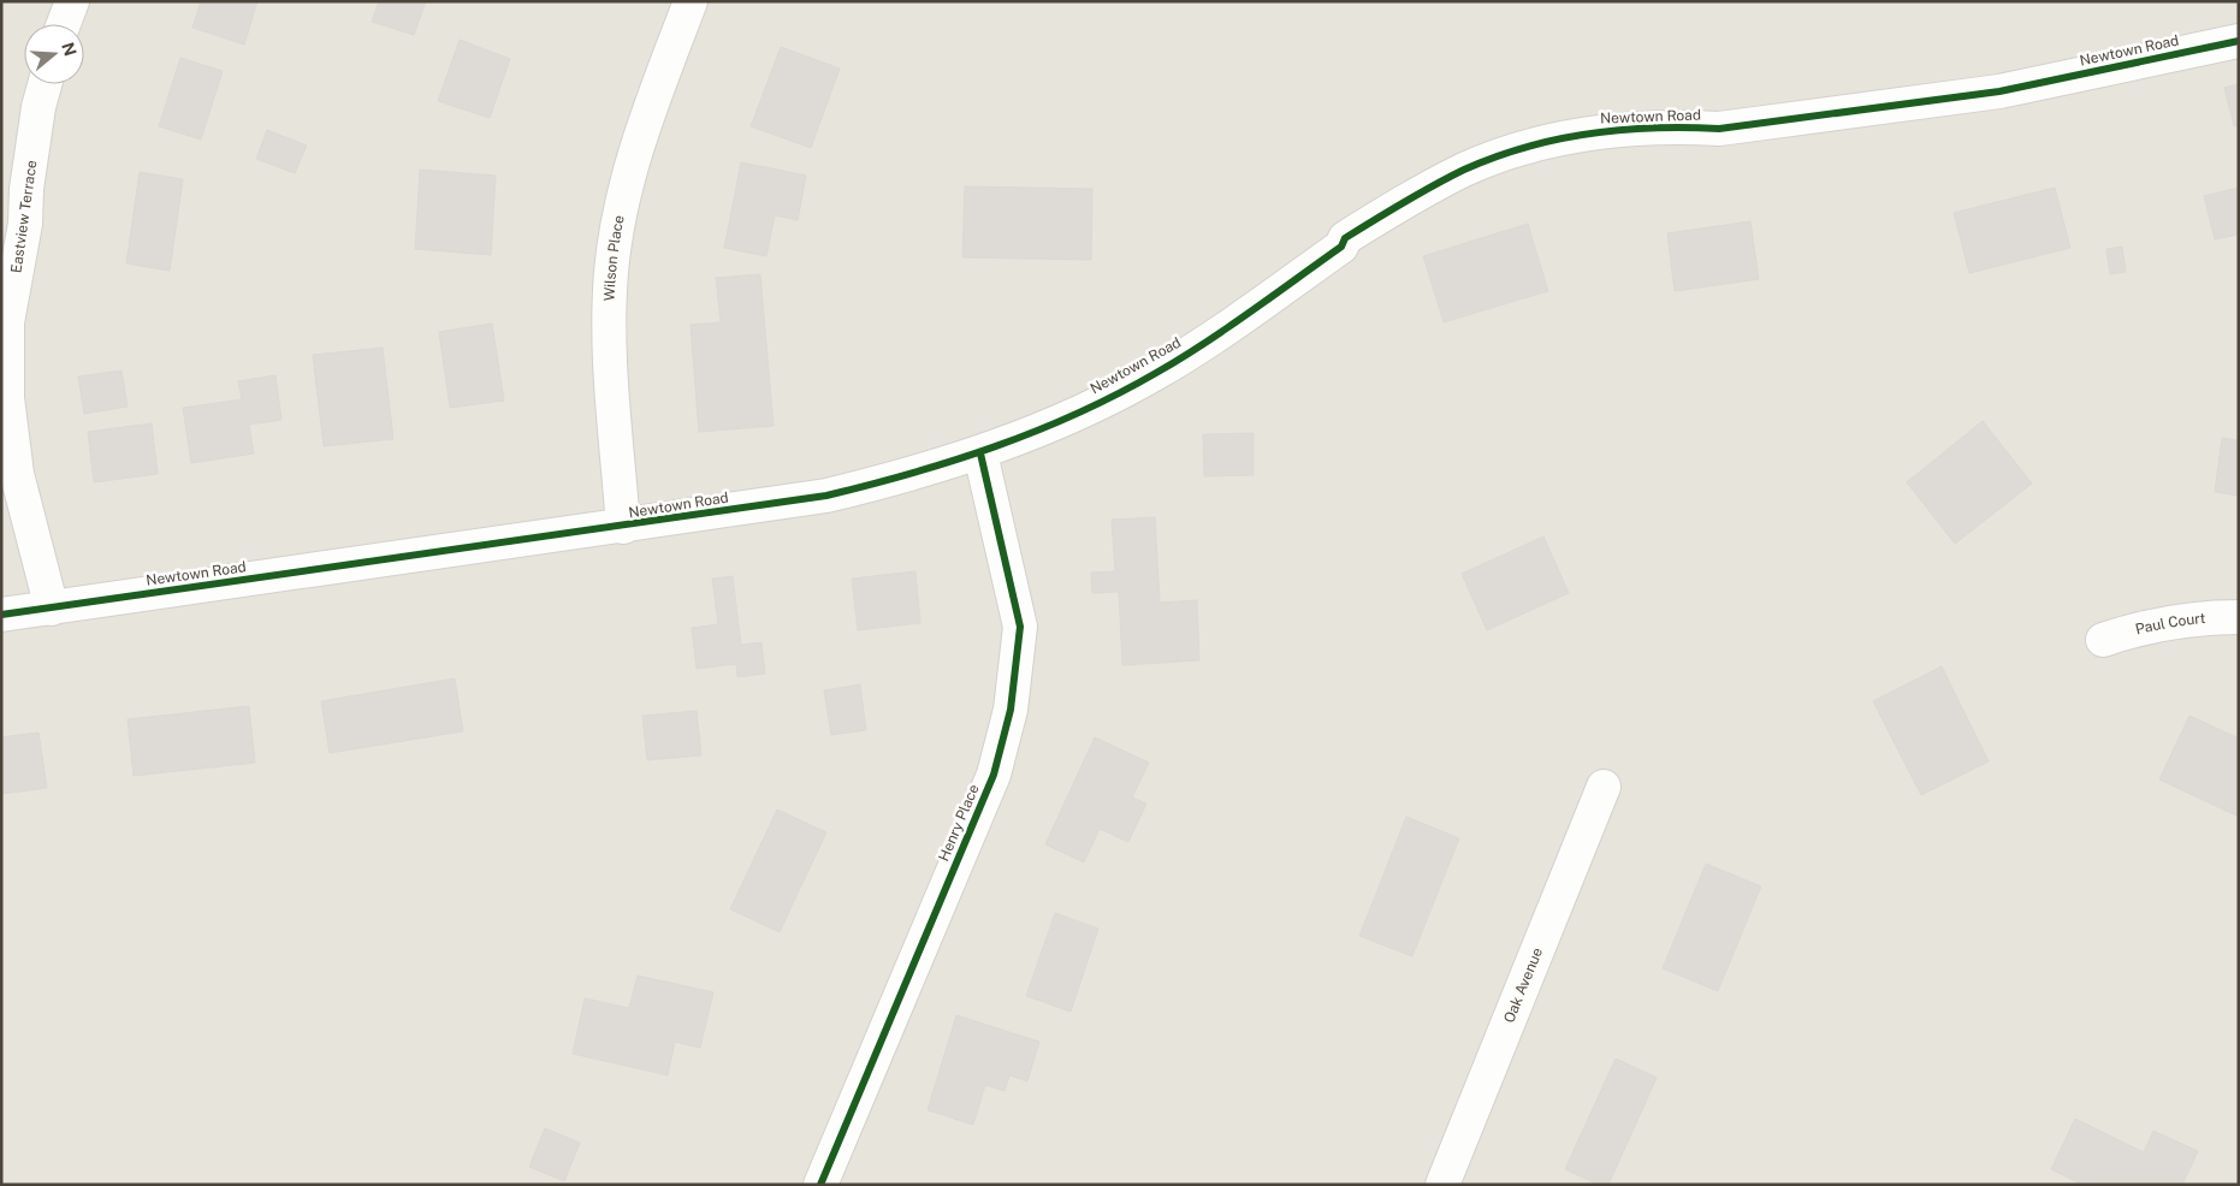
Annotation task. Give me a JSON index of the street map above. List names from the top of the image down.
{
  "streets": {
    "street": [
      "Newtown Road",
      "Eastview Terrace",
      "Wilson Place",
      "Paul Court",
      "Henry Place",
      "Oak Avenue"
    ]
  },
  "crossings": [
    ["Newtown Road", "Eastview Terrace"],
    ["Newtown Road", "Wilson Place"],
    ["Newtown Road", "Henry Place"]
  ],
  "north": "right"
}
